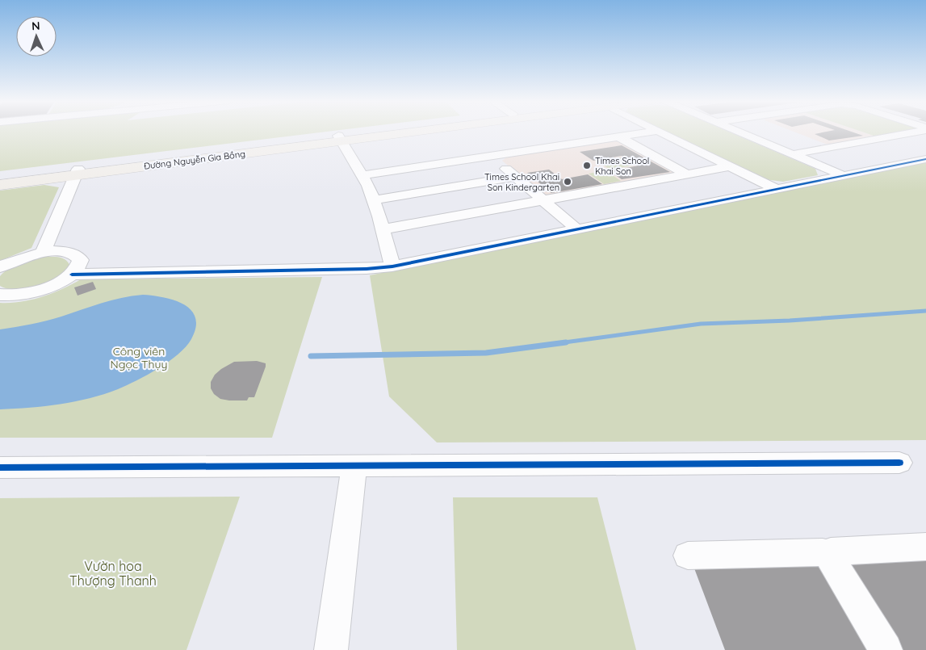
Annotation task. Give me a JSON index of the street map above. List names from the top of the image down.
{
  "streets": {
    "main road": ["Đường Nguyễn Gia Bồng"]
  },
  "parks": ["Công viên Ngọc Thụy", "Vườn hoa Thượng Thanh"],
  "places": ["Times School Khai Son", "Times School Khai Son Kindergarten"],
  "north": "top"
}
